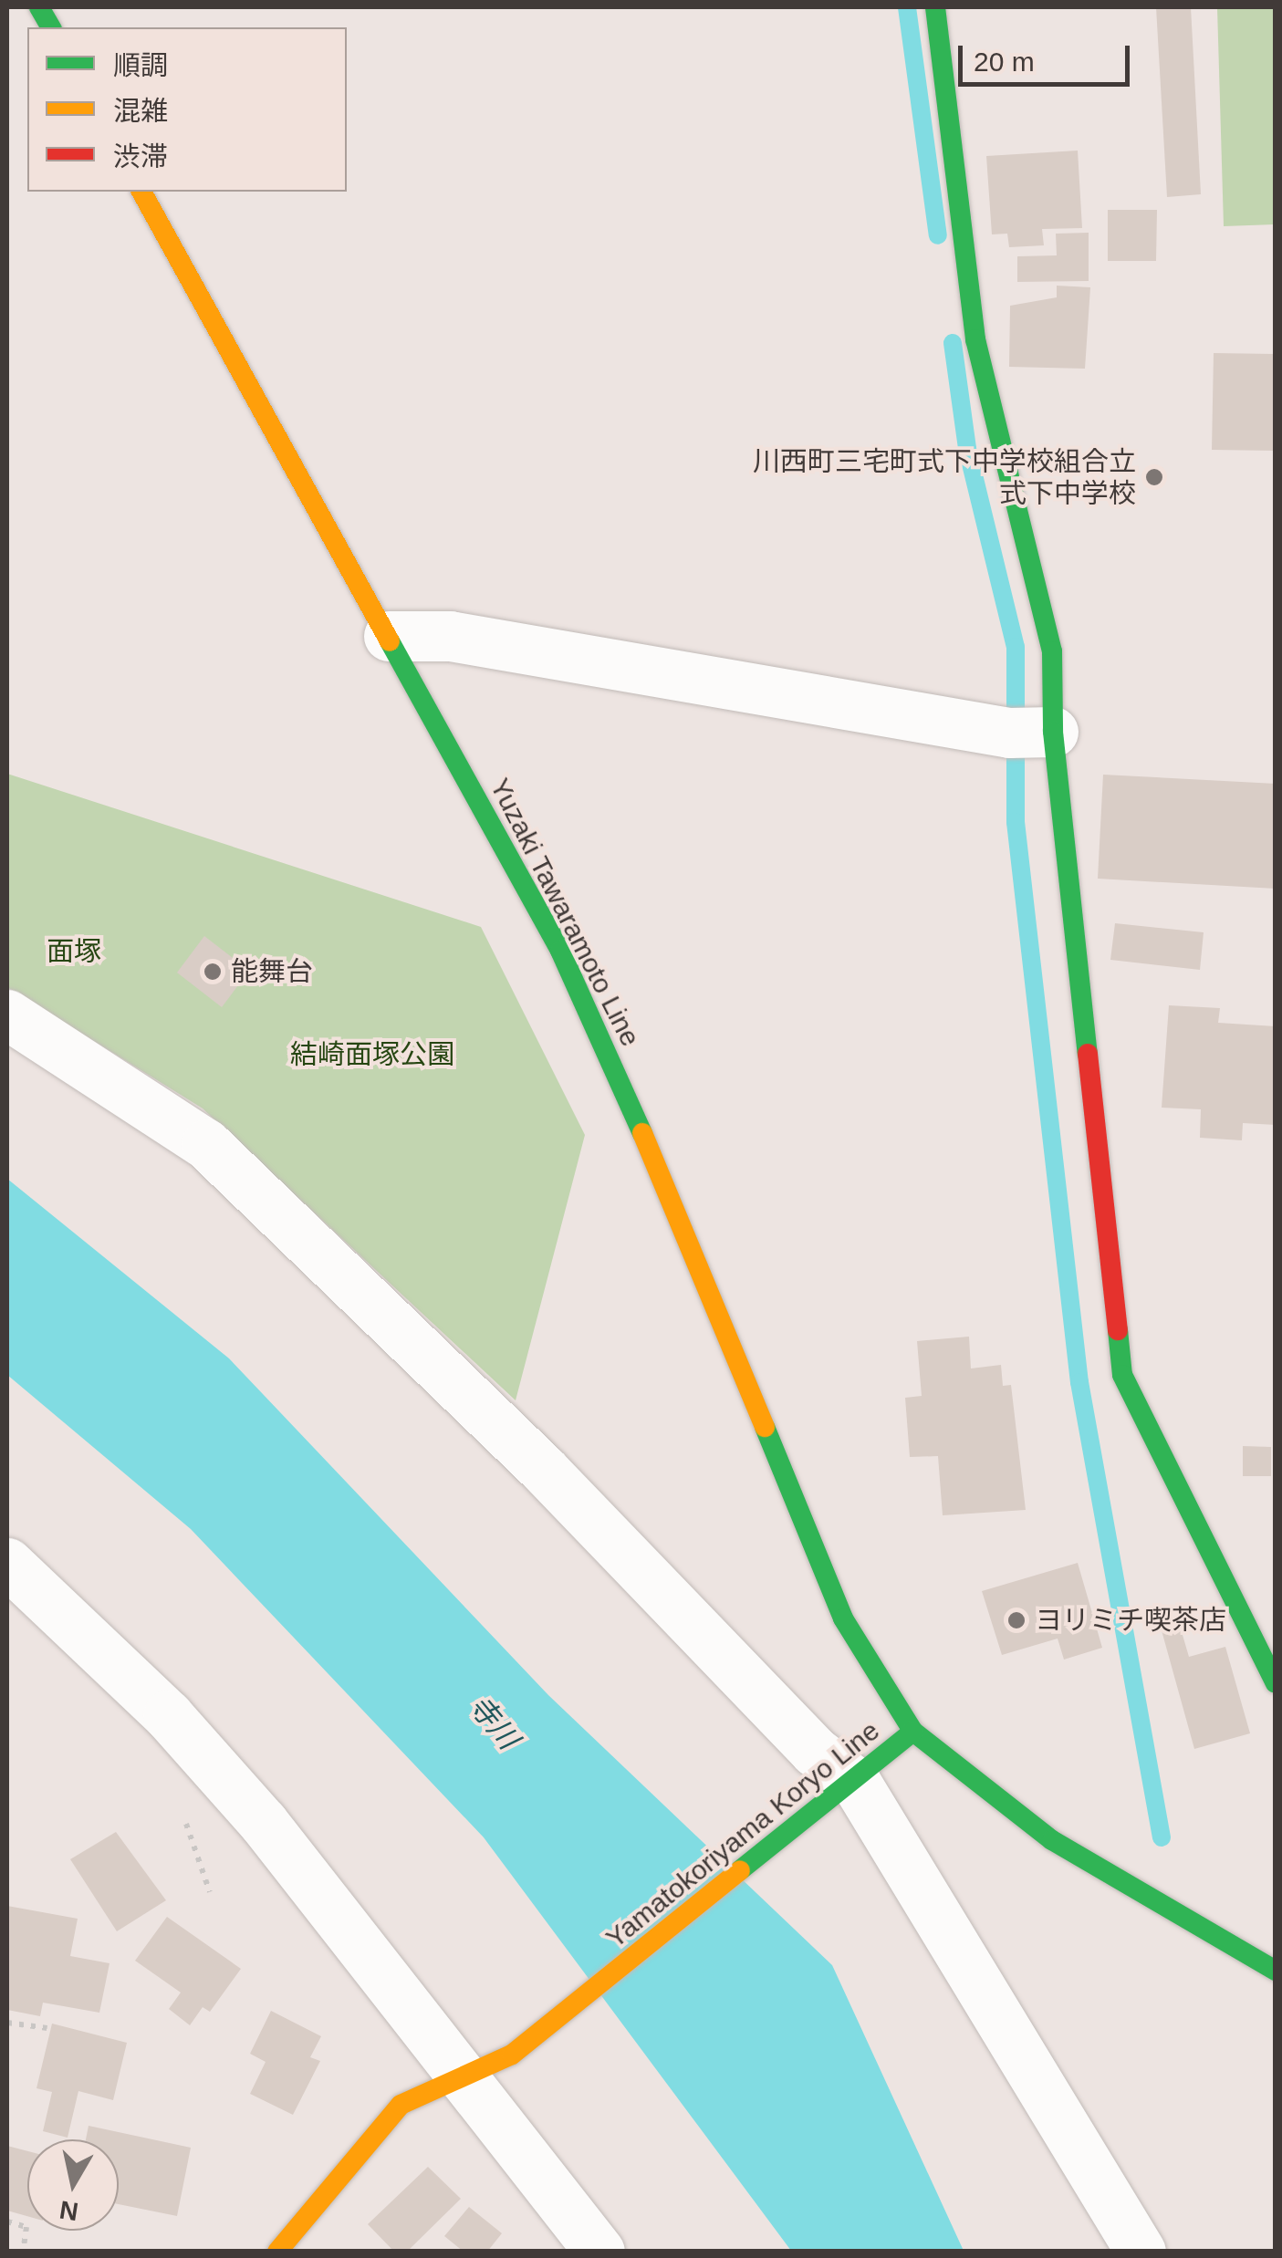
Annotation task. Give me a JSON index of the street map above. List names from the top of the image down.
{
  "streets": {
    "main road": ["Yuzaki Tawaramoto Line", "Yamatokoriyama Koryo Line"]
  },
  "crossings": [
    ["Yuzaki Tawaramoto Line", "Yamatokoriyama Koryo Line"]
  ],
  "water": ["寺川"],
  "parks": ["面塚", "結崎面塚公園"],
  "places": ["川西町三宅町式下中学校組合立 式下中学校", "能舞台", "ヨリミチ喫茶店"],
  "legend": ["順調", "混雑", "渋滞"],
  "scale_bar": "20 m",
  "north": "bottom"
}
